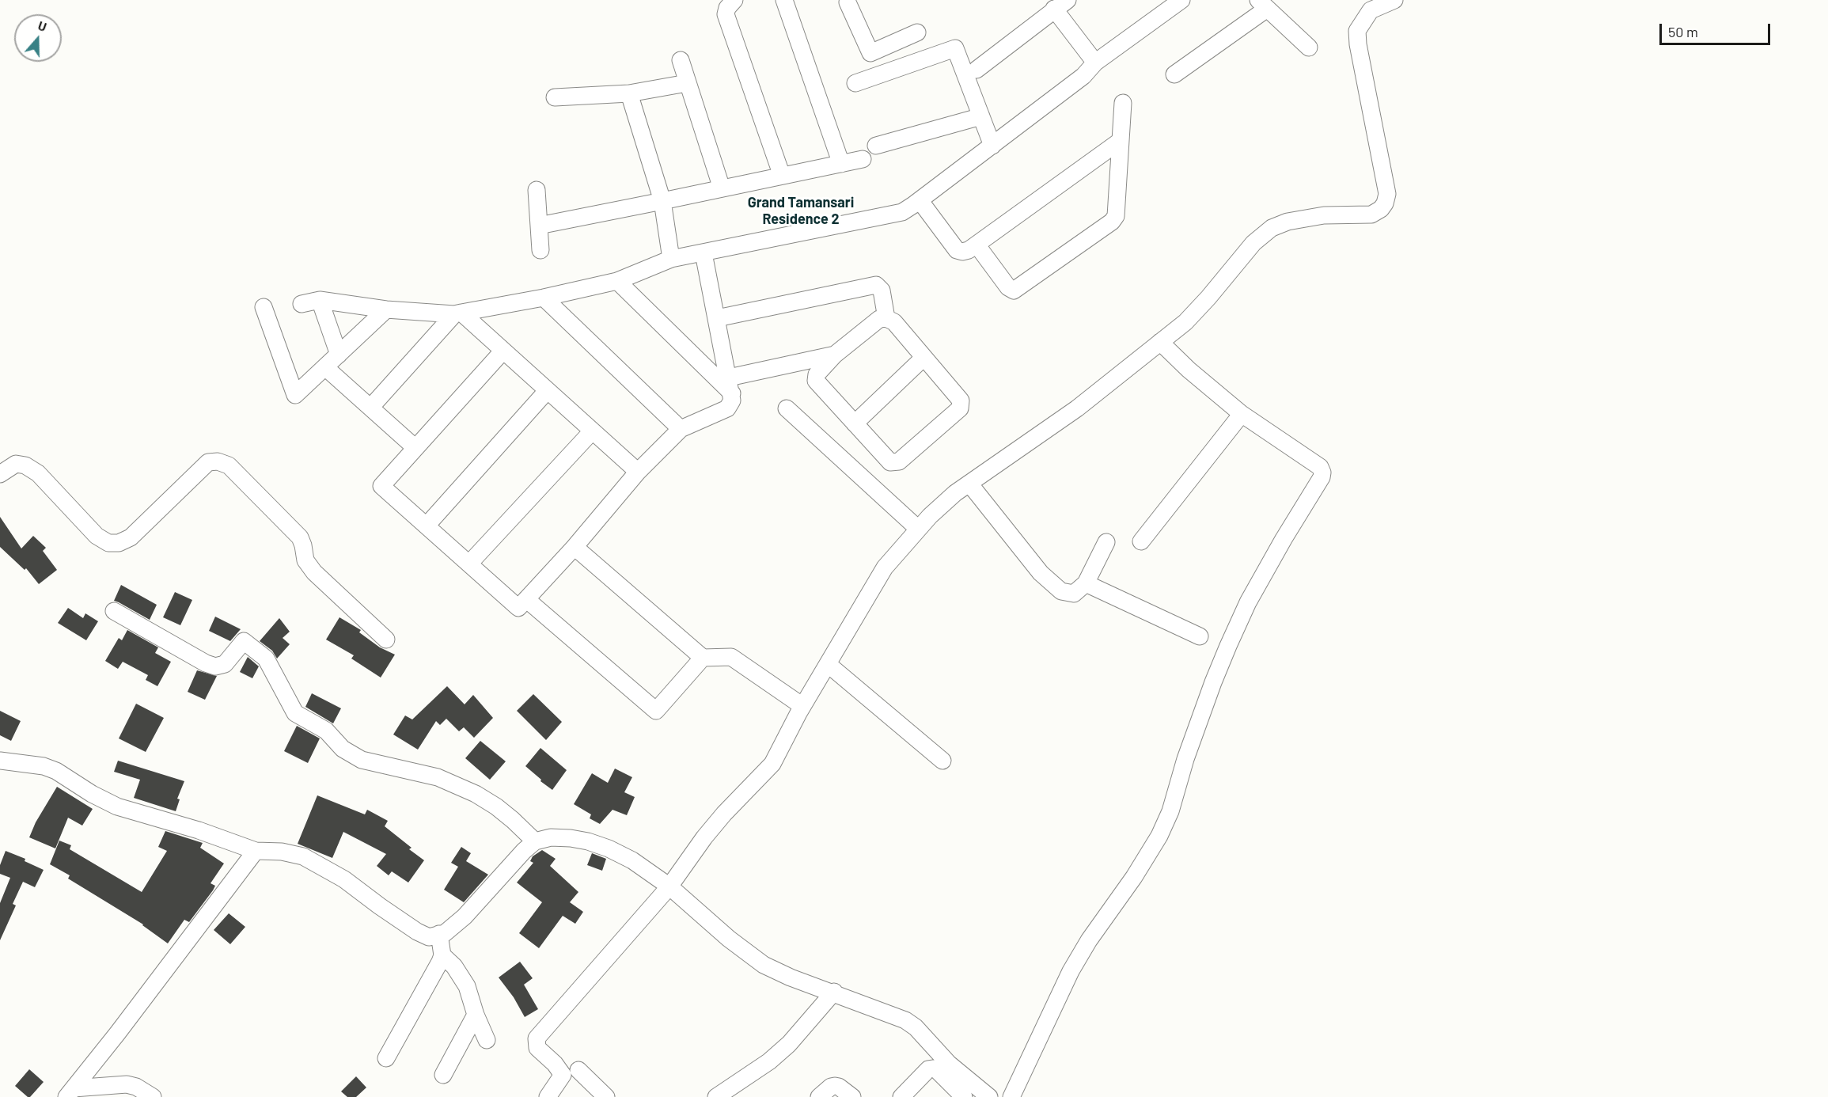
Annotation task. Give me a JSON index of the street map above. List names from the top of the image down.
{
  "districts": ["Grand Tamansari Residence 2"],
  "scale_bar": "50 m",
  "north": "top"
}
